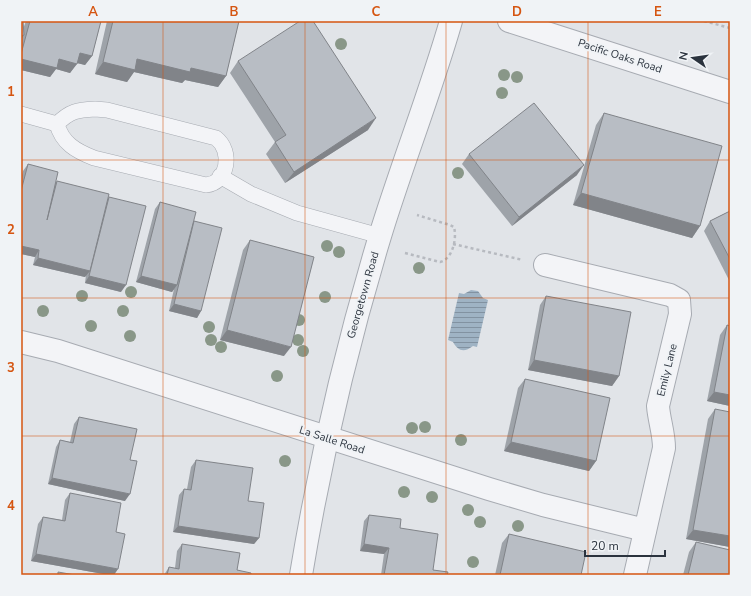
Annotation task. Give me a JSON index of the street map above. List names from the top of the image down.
{
  "streets": {
    "street": [
      "Pacific Oaks Road",
      "Georgetown Road",
      "Emily Lane",
      "La Salle Road"
    ]
  },
  "crossings": [
    ["Georgetown Road", "La Salle Road"],
    ["Emily Lane", "La Salle Road"]
  ],
  "scale_bar": "20 m",
  "north": "left",
  "grid": {
    "columns": [
      "A",
      "B",
      "C",
      "D",
      "E"
    ],
    "rows": [
      "1",
      "2",
      "3",
      "4"
    ]
  }
}
